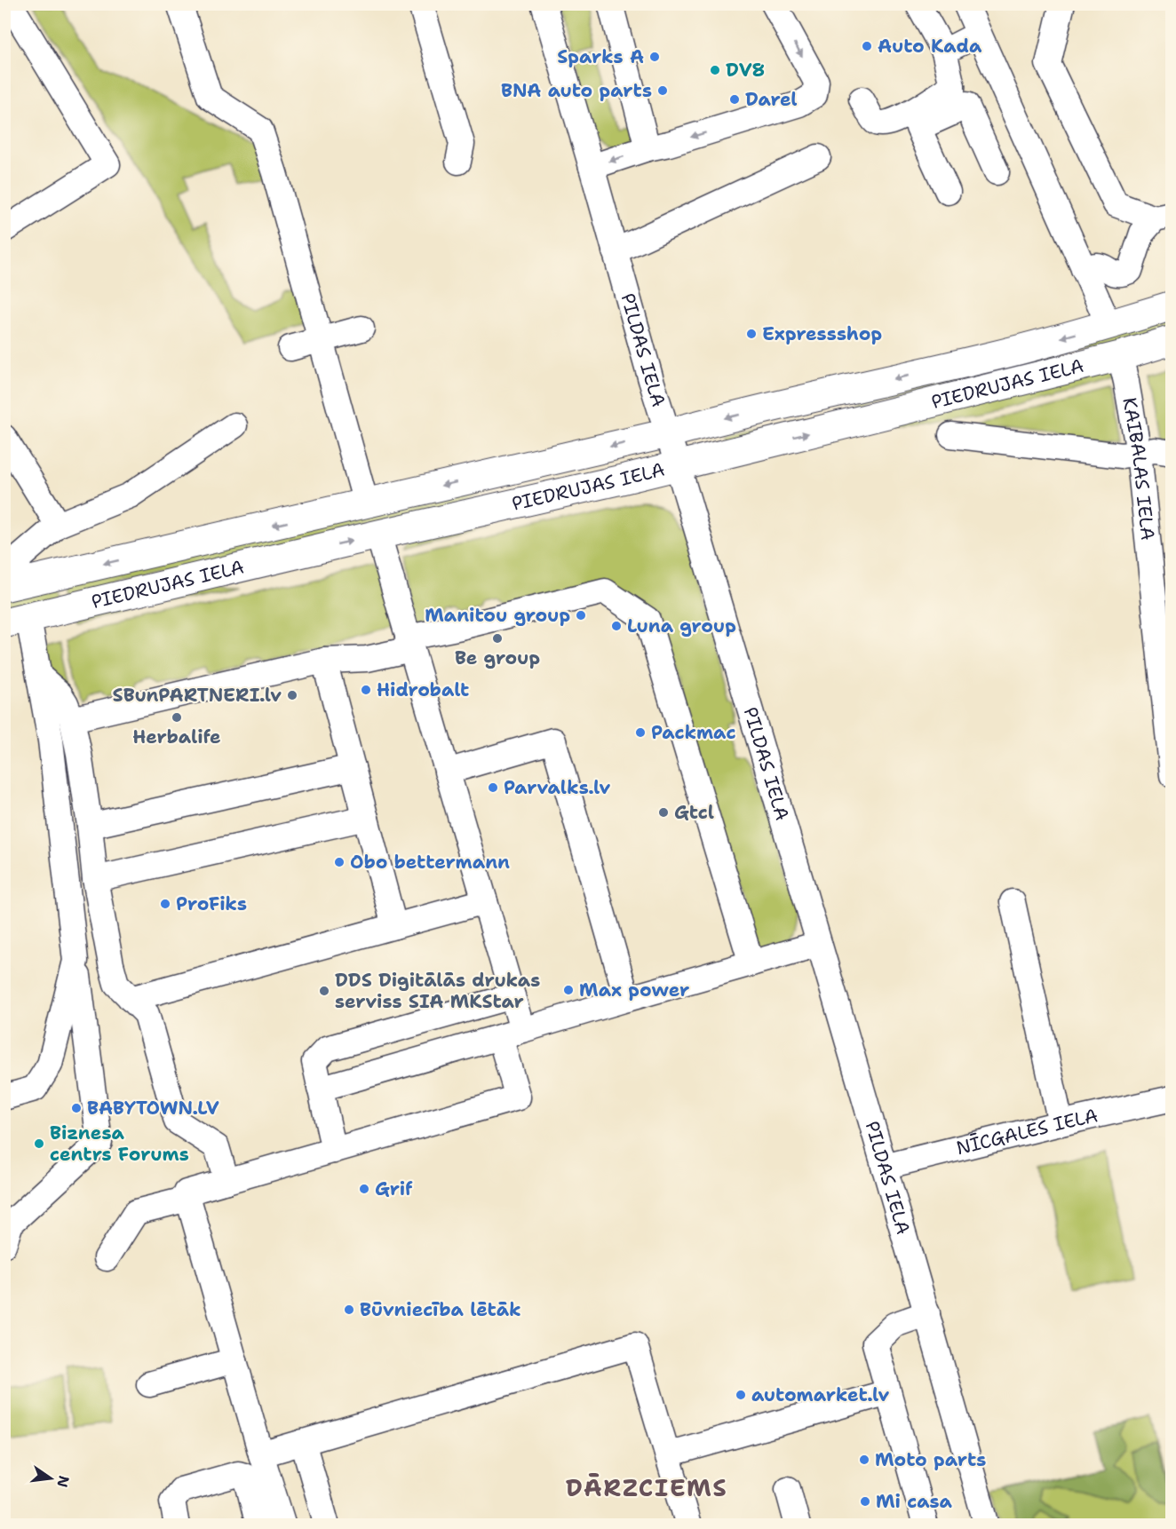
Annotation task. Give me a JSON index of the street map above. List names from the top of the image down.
{
  "streets": {
    "main road": ["PIEDRUJAS IELA"],
    "street": ["PILDAS IELA", "KAIBALAS IELA", "NĪCGALES IELA"]
  },
  "crossings": [
    ["PILDAS IELA", "PIEDRUJAS IELA"],
    ["PILDAS IELA", "NĪCGALES IELA"],
    ["PIEDRUJAS IELA", "KAIBALAS IELA"]
  ],
  "districts": ["DĀRZCIEMS"],
  "places": [
    "Auto Kada",
    "Sparks A",
    "DV8",
    "BNA auto parts",
    "Darel",
    "Expressshop",
    "Manitou group",
    "Luna group",
    "Be group",
    "Hidrobalt",
    "SBunPARTNERI.lv",
    "Herbalife",
    "Packmac",
    "Parvalks.lv",
    "Gtcl",
    "Obo bettermann",
    "ProFiks",
    "Max power",
    "DDS Digitālās drukas serviss SIA MKStar",
    "BABYTOWN.LV",
    "Biznesa centrs Forums",
    "Grif",
    "Būvniecība lētāk",
    "automarket.lv",
    "Moto parts",
    "Mi casa"
  ],
  "north": "right"
}
